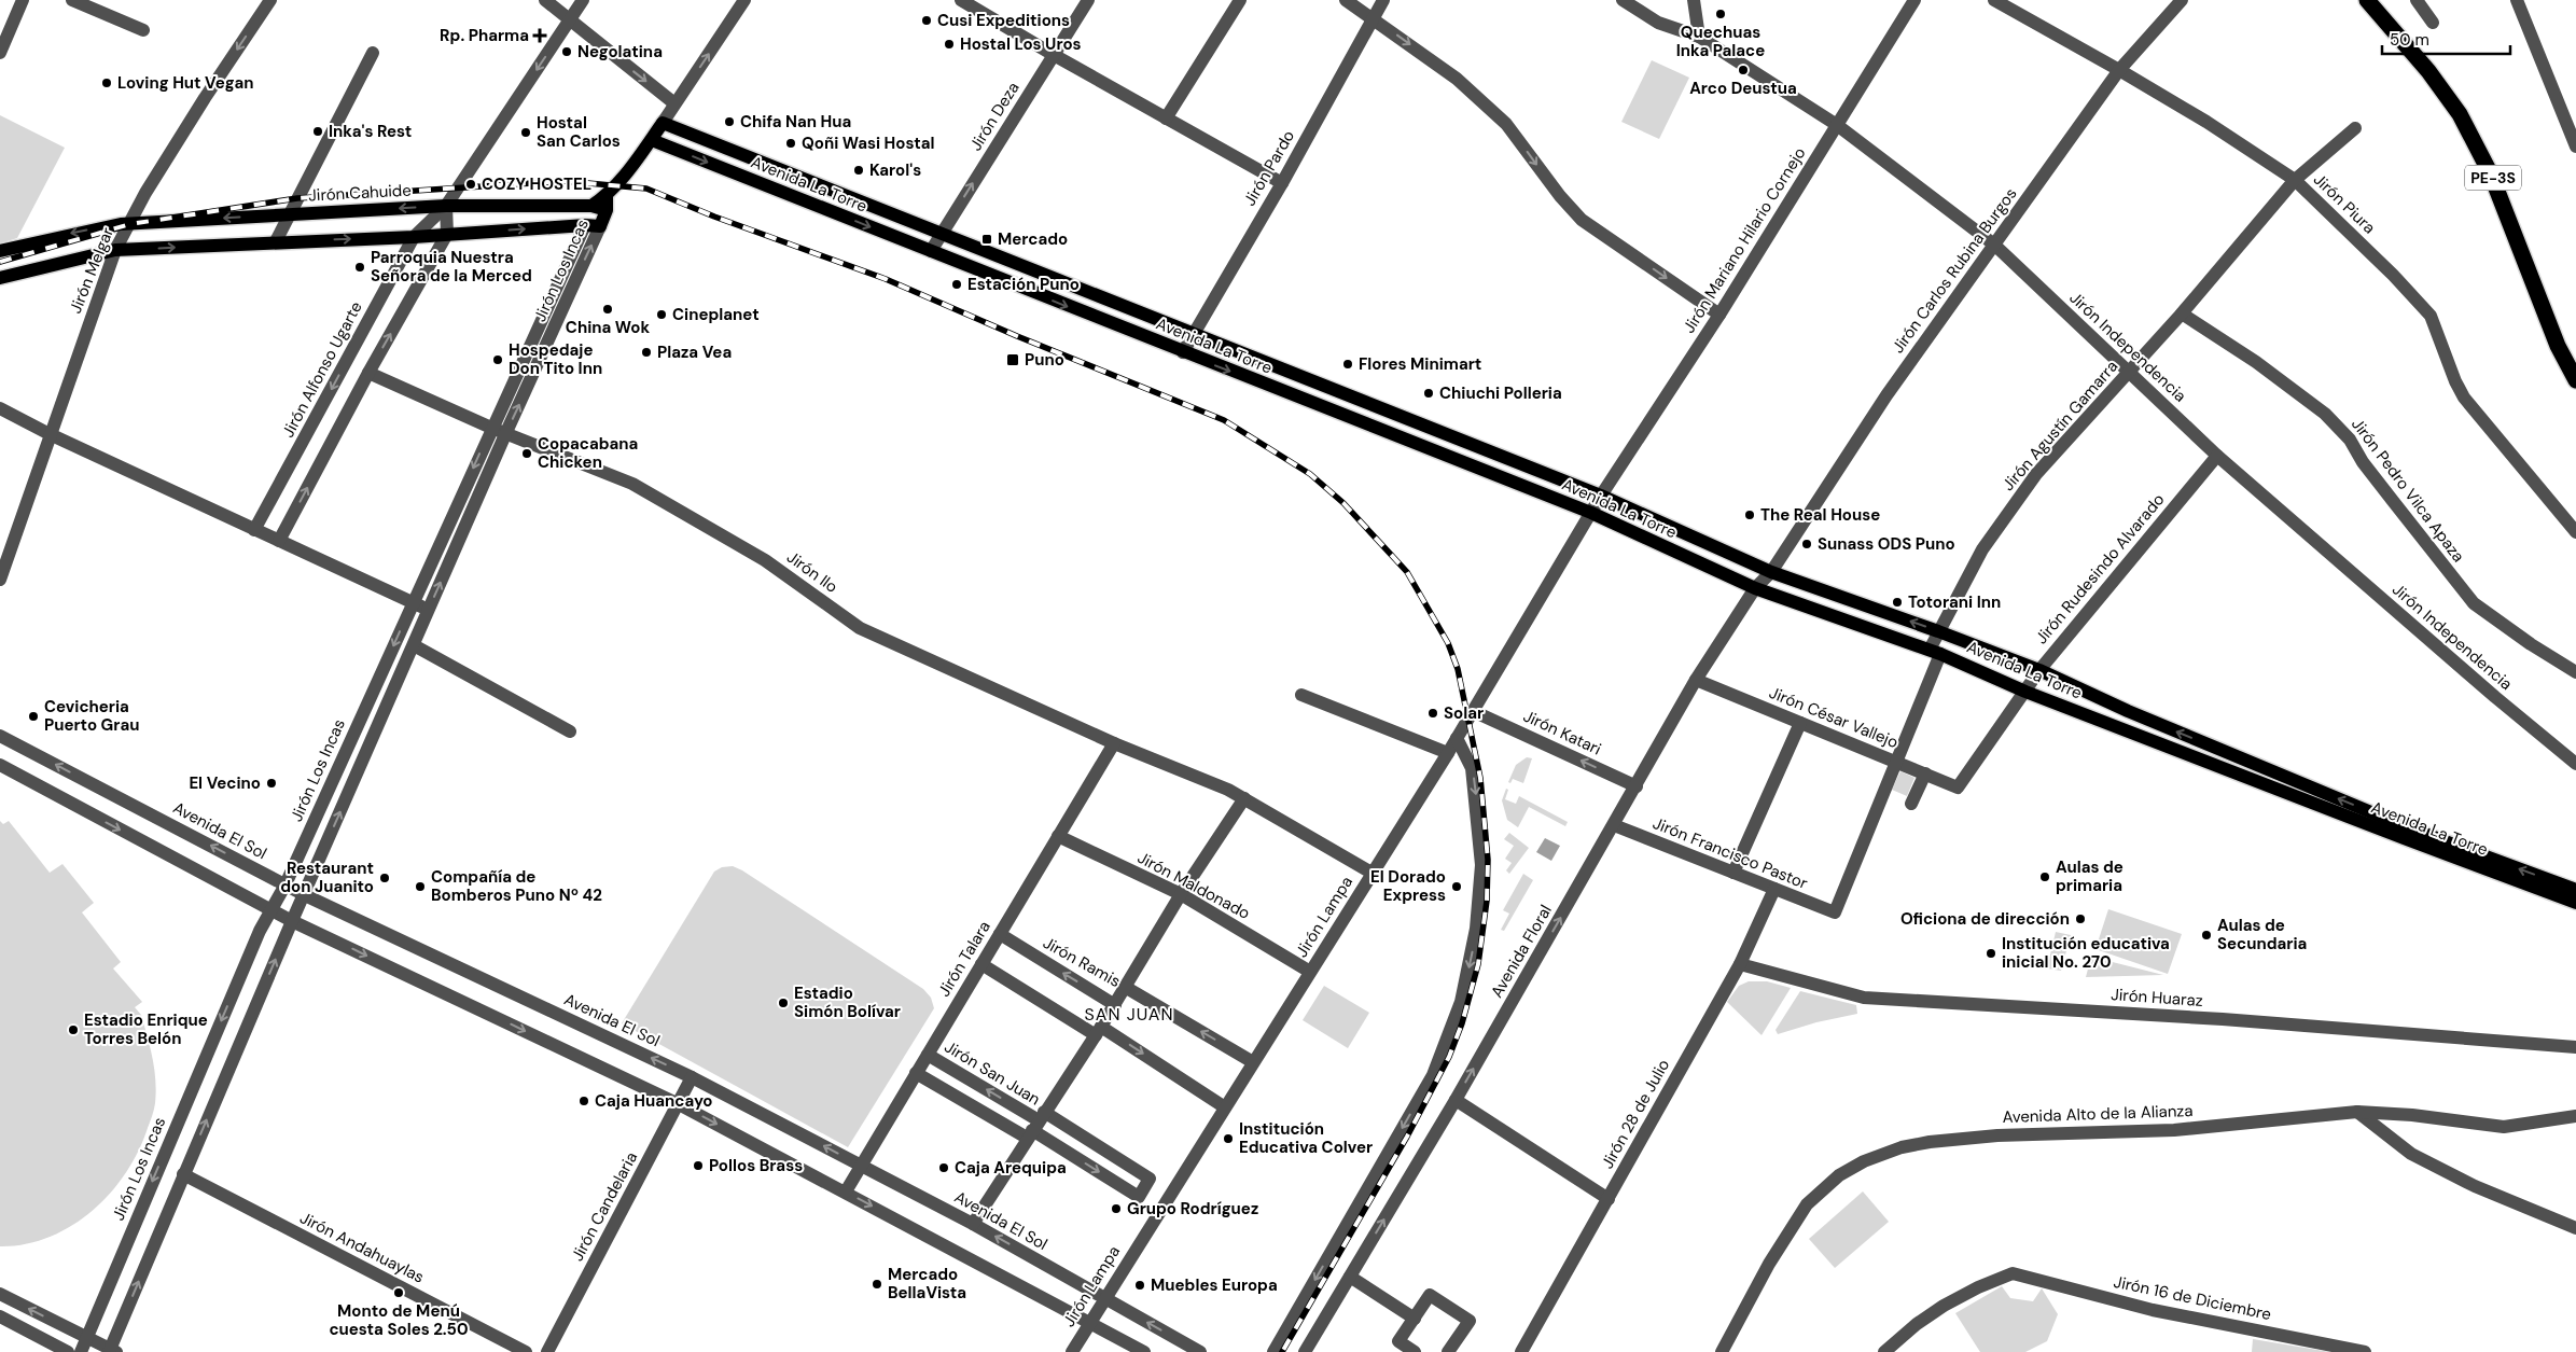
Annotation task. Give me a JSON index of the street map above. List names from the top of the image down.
{
  "streets": {
    "highway": ["PE-3S"],
    "main road": ["Avenida La Torre", "Jirón Cahuide", "Jirón Los Incas"],
    "street": [
      "Jirón Deza",
      "Jirón Pardo",
      "Jirón Piura",
      "Jirón Mariano Hilario Cornejo",
      "Jirón Melgar",
      "Jirón Carlos Rubina Burgos",
      "Jirón Independencia",
      "Jirón Alfonso Ugarte",
      "Jirón Agustín Gamarra",
      "Jirón Pedro Vilca Apaza",
      "Jirón Rudesindo Alvarado",
      "Jirón Ilo",
      "Jirón César Vallejo",
      "Jirón Katari",
      "Avenida El Sol",
      "Jirón Francisco Pastor",
      "Jirón Maldonado",
      "Jirón Lampa",
      "Avenida Floral",
      "Jirón Talara",
      "Jirón Ramis",
      "Jirón Huaraz",
      "Jirón San Juan",
      "Jirón 28 de Julio",
      "Avenida Alto de la Alianza",
      "Jirón Candelaria",
      "Jirón Andahuaylas",
      "Jirón 16 de Diciembre"
    ]
  },
  "crossings": [
    ["Jirón Deza", "Avenida La Torre"],
    ["Jirón Pardo", "Avenida La Torre"],
    ["Avenida La Torre", "Jirón Mariano Hilario Cornejo"],
    ["Avenida La Torre", "Jirón Carlos Rubina Burgos"],
    ["Avenida La Torre", "Jirón Agustín Gamarra"],
    ["Avenida La Torre", "Jirón Rudesindo Alvarado"],
    ["Avenida La Torre", "Jirón Lampa"],
    ["Avenida La Torre", "Avenida Floral"],
    ["Jirón Cahuide", "Jirón Melgar"],
    ["Jirón Cahuide", "Jirón Los Incas"],
    ["Jirón Cahuide", "Jirón Alfonso Ugarte"],
    ["Jirón Piura", "Jirón Carlos Rubina Burgos"],
    ["Jirón Piura", "Jirón Agustín Gamarra"],
    ["Jirón Mariano Hilario Cornejo", "Jirón Independencia"],
    ["Jirón Mariano Hilario Cornejo", "Jirón Lampa"],
    ["Jirón Los Incas", "Jirón Ilo"],
    ["Jirón Los Incas", "Avenida El Sol"],
    ["Jirón Los Incas", "Jirón Andahuaylas"],
    ["Jirón Carlos Rubina Burgos", "Jirón Independencia"],
    ["Jirón Carlos Rubina Burgos", "Avenida Floral"],
    ["Jirón Independencia", "Jirón Agustín Gamarra"],
    ["Jirón Independencia", "Jirón Rudesindo Alvarado"],
    ["Jirón Agustín Gamarra", "Jirón Pedro Vilca Apaza"],
    ["Jirón Rudesindo Alvarado", "Jirón César Vallejo"],
    ["Jirón Ilo", "Jirón Lampa"],
    ["Jirón Ilo", "Jirón Talara"],
    ["Jirón César Vallejo", "Jirón Francisco Pastor"],
    ["Jirón César Vallejo", "Avenida Floral"],
    ["Jirón Katari", "Jirón Lampa"],
    ["Jirón Katari", "Avenida Floral"],
    ["Avenida El Sol", "Jirón Lampa"],
    ["Avenida El Sol", "Jirón Talara"],
    ["Avenida El Sol", "Jirón Candelaria"],
    ["Jirón Francisco Pastor", "Avenida Floral"],
    ["Jirón Francisco Pastor", "Jirón 28 de Julio"],
    ["Jirón Maldonado", "Jirón Lampa"],
    ["Jirón Maldonado", "Jirón Talara"],
    ["Jirón Lampa", "Avenida Floral"],
    ["Jirón Lampa", "Jirón Ramis"],
    ["Jirón Talara", "Jirón Ramis"],
    ["Jirón Talara", "Jirón San Juan"],
    ["Jirón Huaraz", "Jirón 28 de Julio"]
  ],
  "one_way": ["Jirón Deza", "Jirón Melgar", "Jirón Katari"],
  "districts": ["SAN JUAN"],
  "places": {
    "other": [
      "Quechuas Inka Palace",
      "Cusi Expeditions",
      "Hostal Los Uros",
      "Negolatina",
      "Arco Deustua",
      "Loving Hut Vegan",
      "Chifa Nan Hua",
      "Inka's Rest",
      "Hostal San Carlos",
      "Qoñi Wasi Hostal",
      "Karol's",
      "COZY HOSTEL",
      "Parroquia Nuestra Señora de la Merced",
      "Estación Puno",
      "China Wok",
      "Cineplanet",
      "Plaza Vea",
      "Hospedaje Don Tito Inn",
      "Flores Minimart",
      "Chiuchi Polleria",
      "Copacabana Chicken",
      "The Real House",
      "Sunass ODS Puno",
      "Totorani Inn",
      "Solar",
      "Cevicheria Puerto Grau",
      "El Vecino",
      "Aulas de primaria",
      "Restaurant don Juanito",
      "Compañía de Bomberos Puno Nº 42",
      "El Dorado Express",
      "Oficiona de dirección",
      "Aulas de Secundaria",
      "Institución educativa inicial No. 270",
      "Estadio Simón Bolívar",
      "Estadio Enrique Torres Belón",
      "Caja Huancayo",
      "Institución Educativa Colver",
      "Pollos Brass",
      "Caja Arequipa",
      "Grupo Rodríguez",
      "Mercado BellaVista",
      "Muebles Europa",
      "Monto de Menú cuesta Soles 2.50"
    ],
    "health": ["Rp. Pharma"],
    "transit": ["Mercado", "Puno"]
  },
  "scale_bar": "50 m"
}
